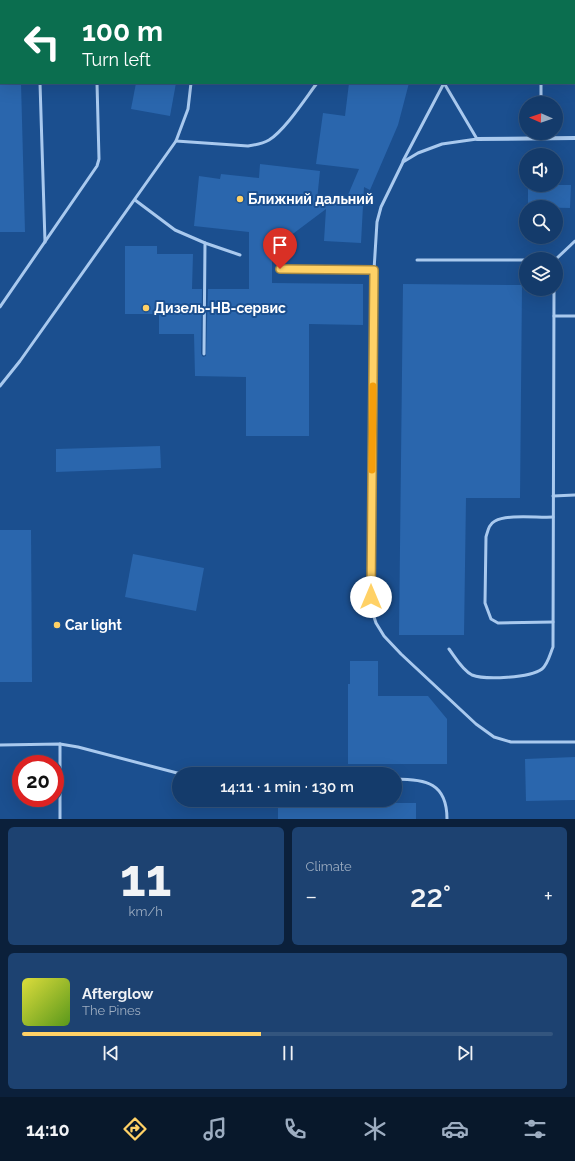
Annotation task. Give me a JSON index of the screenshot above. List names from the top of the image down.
{
  "places": ["Ближний дальний", "Дизель-НВ-сервис", "Car light"],
  "north": "left",
  "page": {
    "turn": ["100 m", "Turn left"],
    "limit": "20",
    "trip": "14:11 · 1 min · 130 m",
    "tile": [
      ["11", "km/h"],
      "Climate"
    ],
    "heat": ["−", "22°", "+"],
    "song": ["Afterglow", "The Pines"],
    "tabs": "14:10"
  }
}
